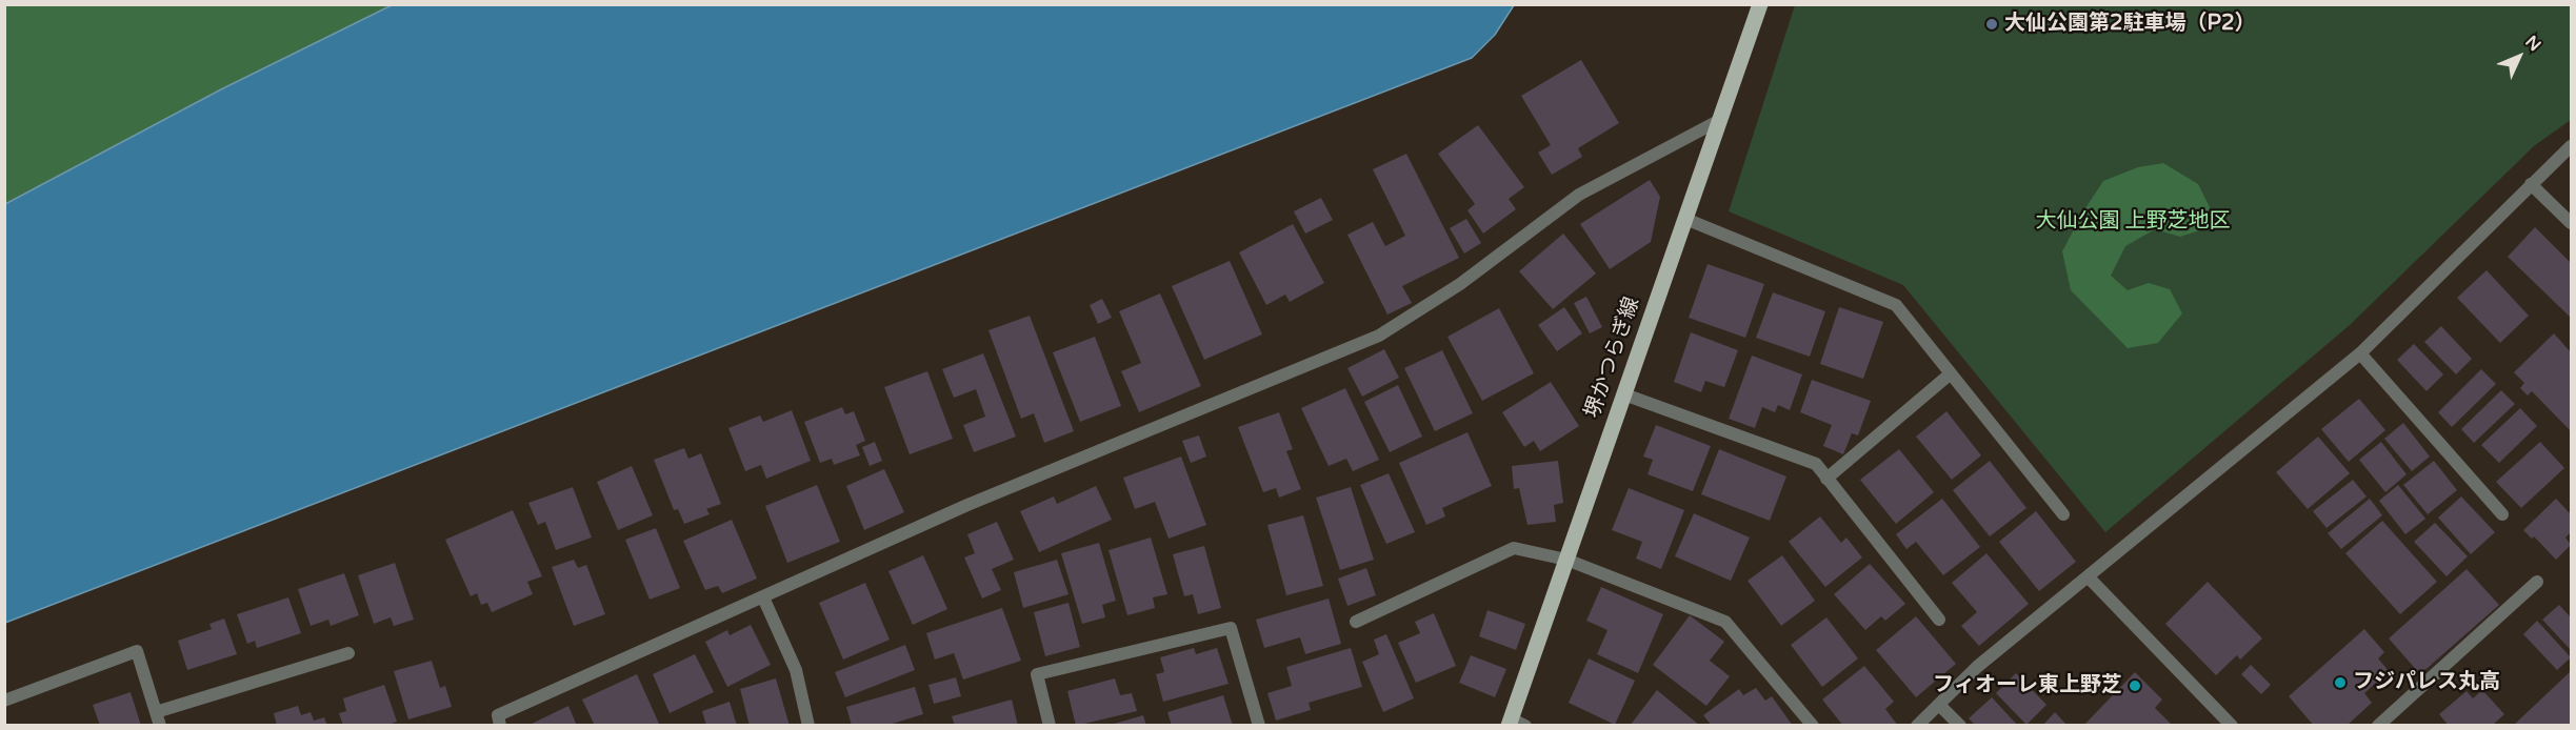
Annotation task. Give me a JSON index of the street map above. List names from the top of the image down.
{
  "streets": {
    "main road": ["堺かつらぎ線"]
  },
  "parks": ["大仙公園 上野芝地区"],
  "places": ["大仙公園第2駐車場（P2）", "フジパレス丸高", "フィオーレ東上野芝"],
  "north": "top right"
}
